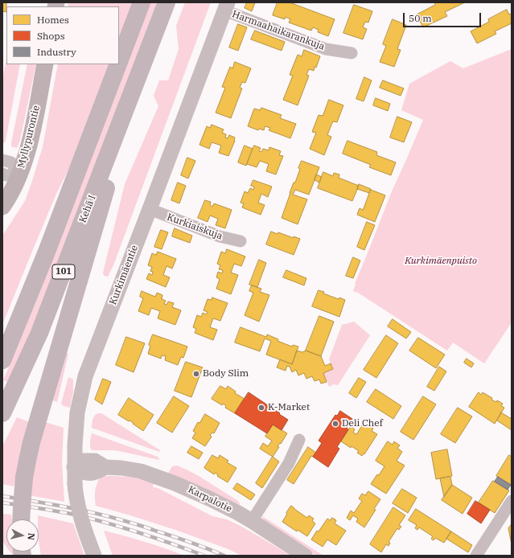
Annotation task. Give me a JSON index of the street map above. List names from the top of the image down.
{
  "streets": {
    "highway": ["Kehä I", "101"],
    "main road": ["Myllypurontie"],
    "street": [
      "Harmaahaikarankuja",
      "Kurkiaiskuja",
      "Kurkimäentie",
      "Karpalotie"
    ]
  },
  "crossings": [
    ["Harmaahaikarankuja", "Kurkimäentie"],
    ["Kurkiaiskuja", "Kurkimäentie"],
    ["Kurkimäentie", "Karpalotie"]
  ],
  "parks": ["Kurkimäenpuisto"],
  "places": ["Body Slim", "K-Market", "Deli Chef"],
  "legend": ["Homes", "Shops", "Industry"],
  "scale_bar": "50 m",
  "north": "right"
}
